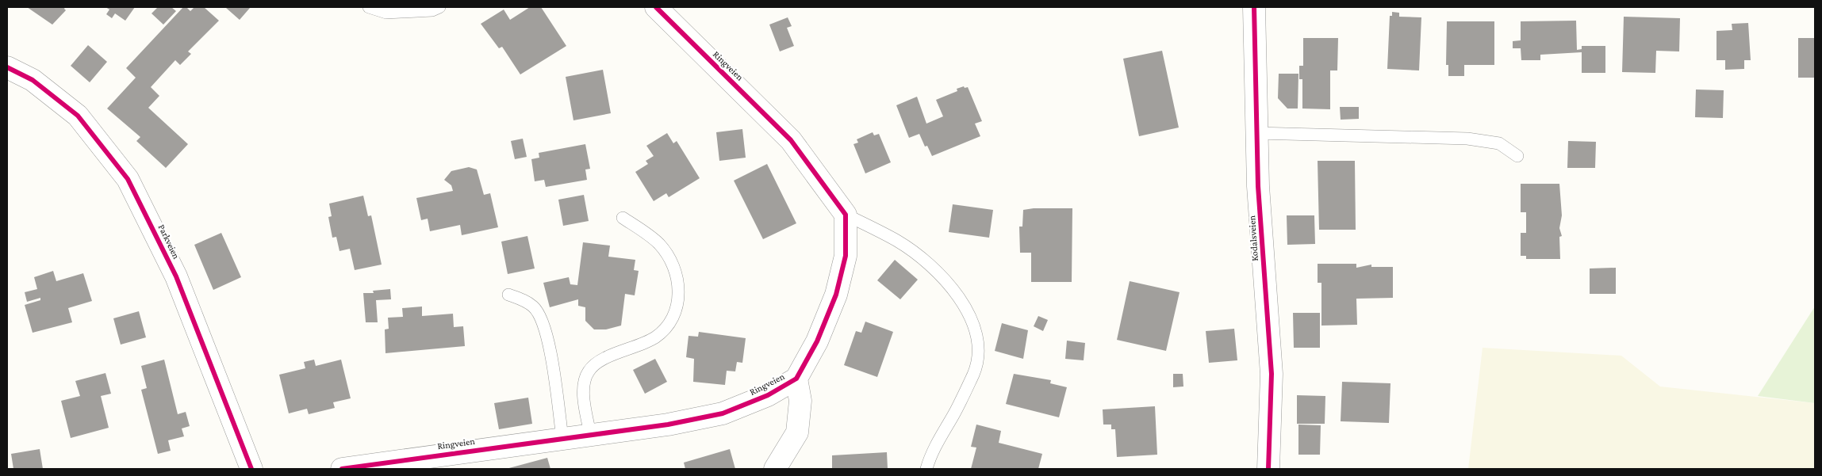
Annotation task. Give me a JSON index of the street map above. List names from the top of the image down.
{
  "streets": {
    "street": ["Ringveien", "Kodalsveien", "Parkveien"]
  }
}
